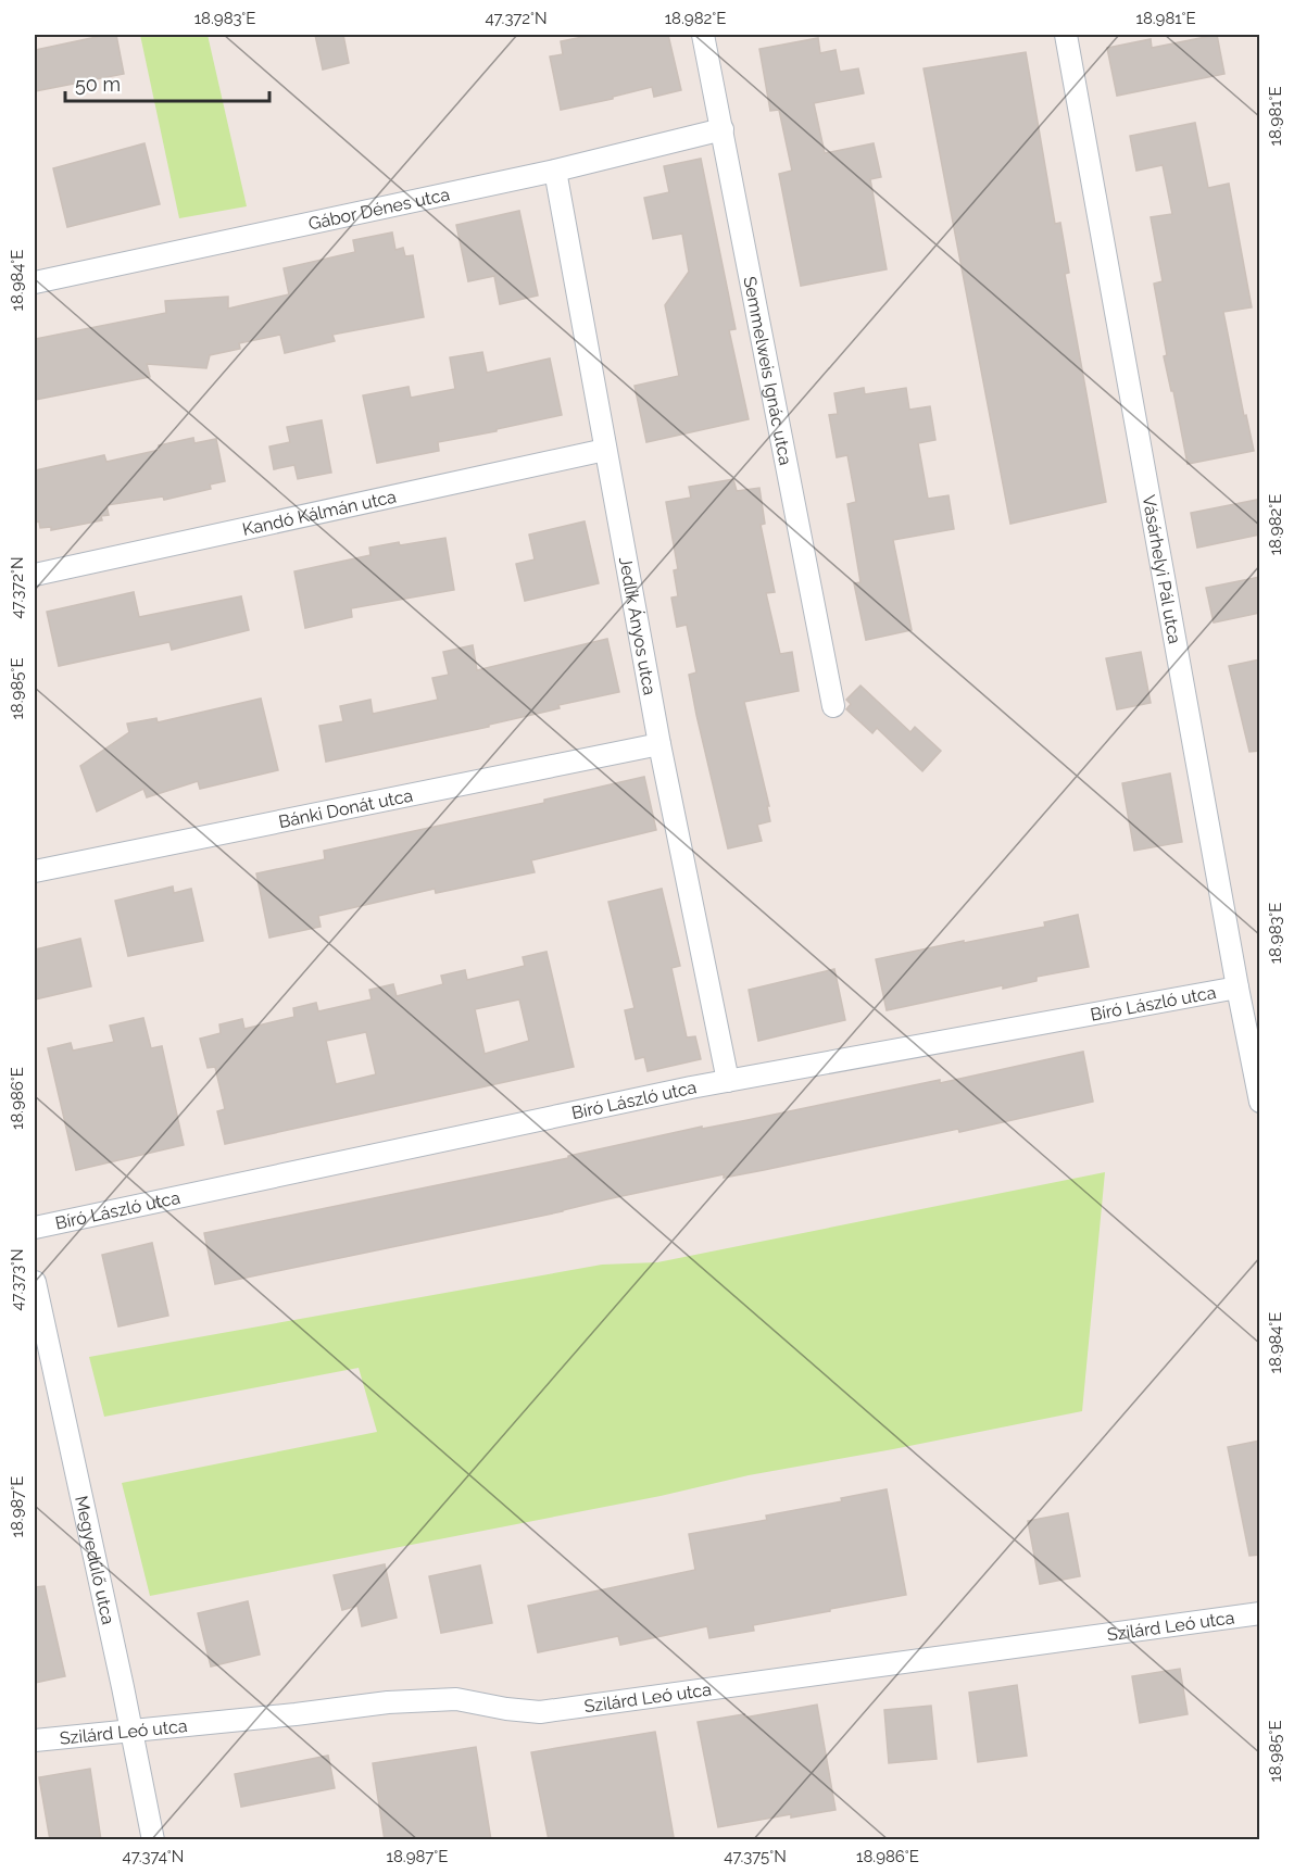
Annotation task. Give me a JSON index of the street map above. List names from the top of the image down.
{
  "streets": {
    "street": [
      "Gábor Dénes utca",
      "Semmelweis Ignác utca",
      "Kandó Kálmán utca",
      "Vásárhelyi Pál utca",
      "Jedlik Ányos utca",
      "Bánki Donát utca",
      "Bíró László utca",
      "Megyedűlő utca",
      "Szilárd Leó utca"
    ]
  },
  "crossings": [
    ["Gábor Dénes utca", "Semmelweis Ignác utca"],
    ["Gábor Dénes utca", "Jedlik Ányos utca"],
    ["Kandó Kálmán utca", "Jedlik Ányos utca"],
    ["Vásárhelyi Pál utca", "Bíró László utca"],
    ["Jedlik Ányos utca", "Bánki Donát utca"],
    ["Jedlik Ányos utca", "Bíró László utca"],
    ["Megyedűlő utca", "Szilárd Leó utca"]
  ],
  "scale_bar": "50 m",
  "coordinates": [
    "18.983°E",
    "47.372°N",
    "18.982°E",
    "18.981°E",
    "18.984°E",
    "18.985°E",
    "18.986°E",
    "47.373°N",
    "18.987°E",
    "47.374°N",
    "47.375°N"
  ]
}
